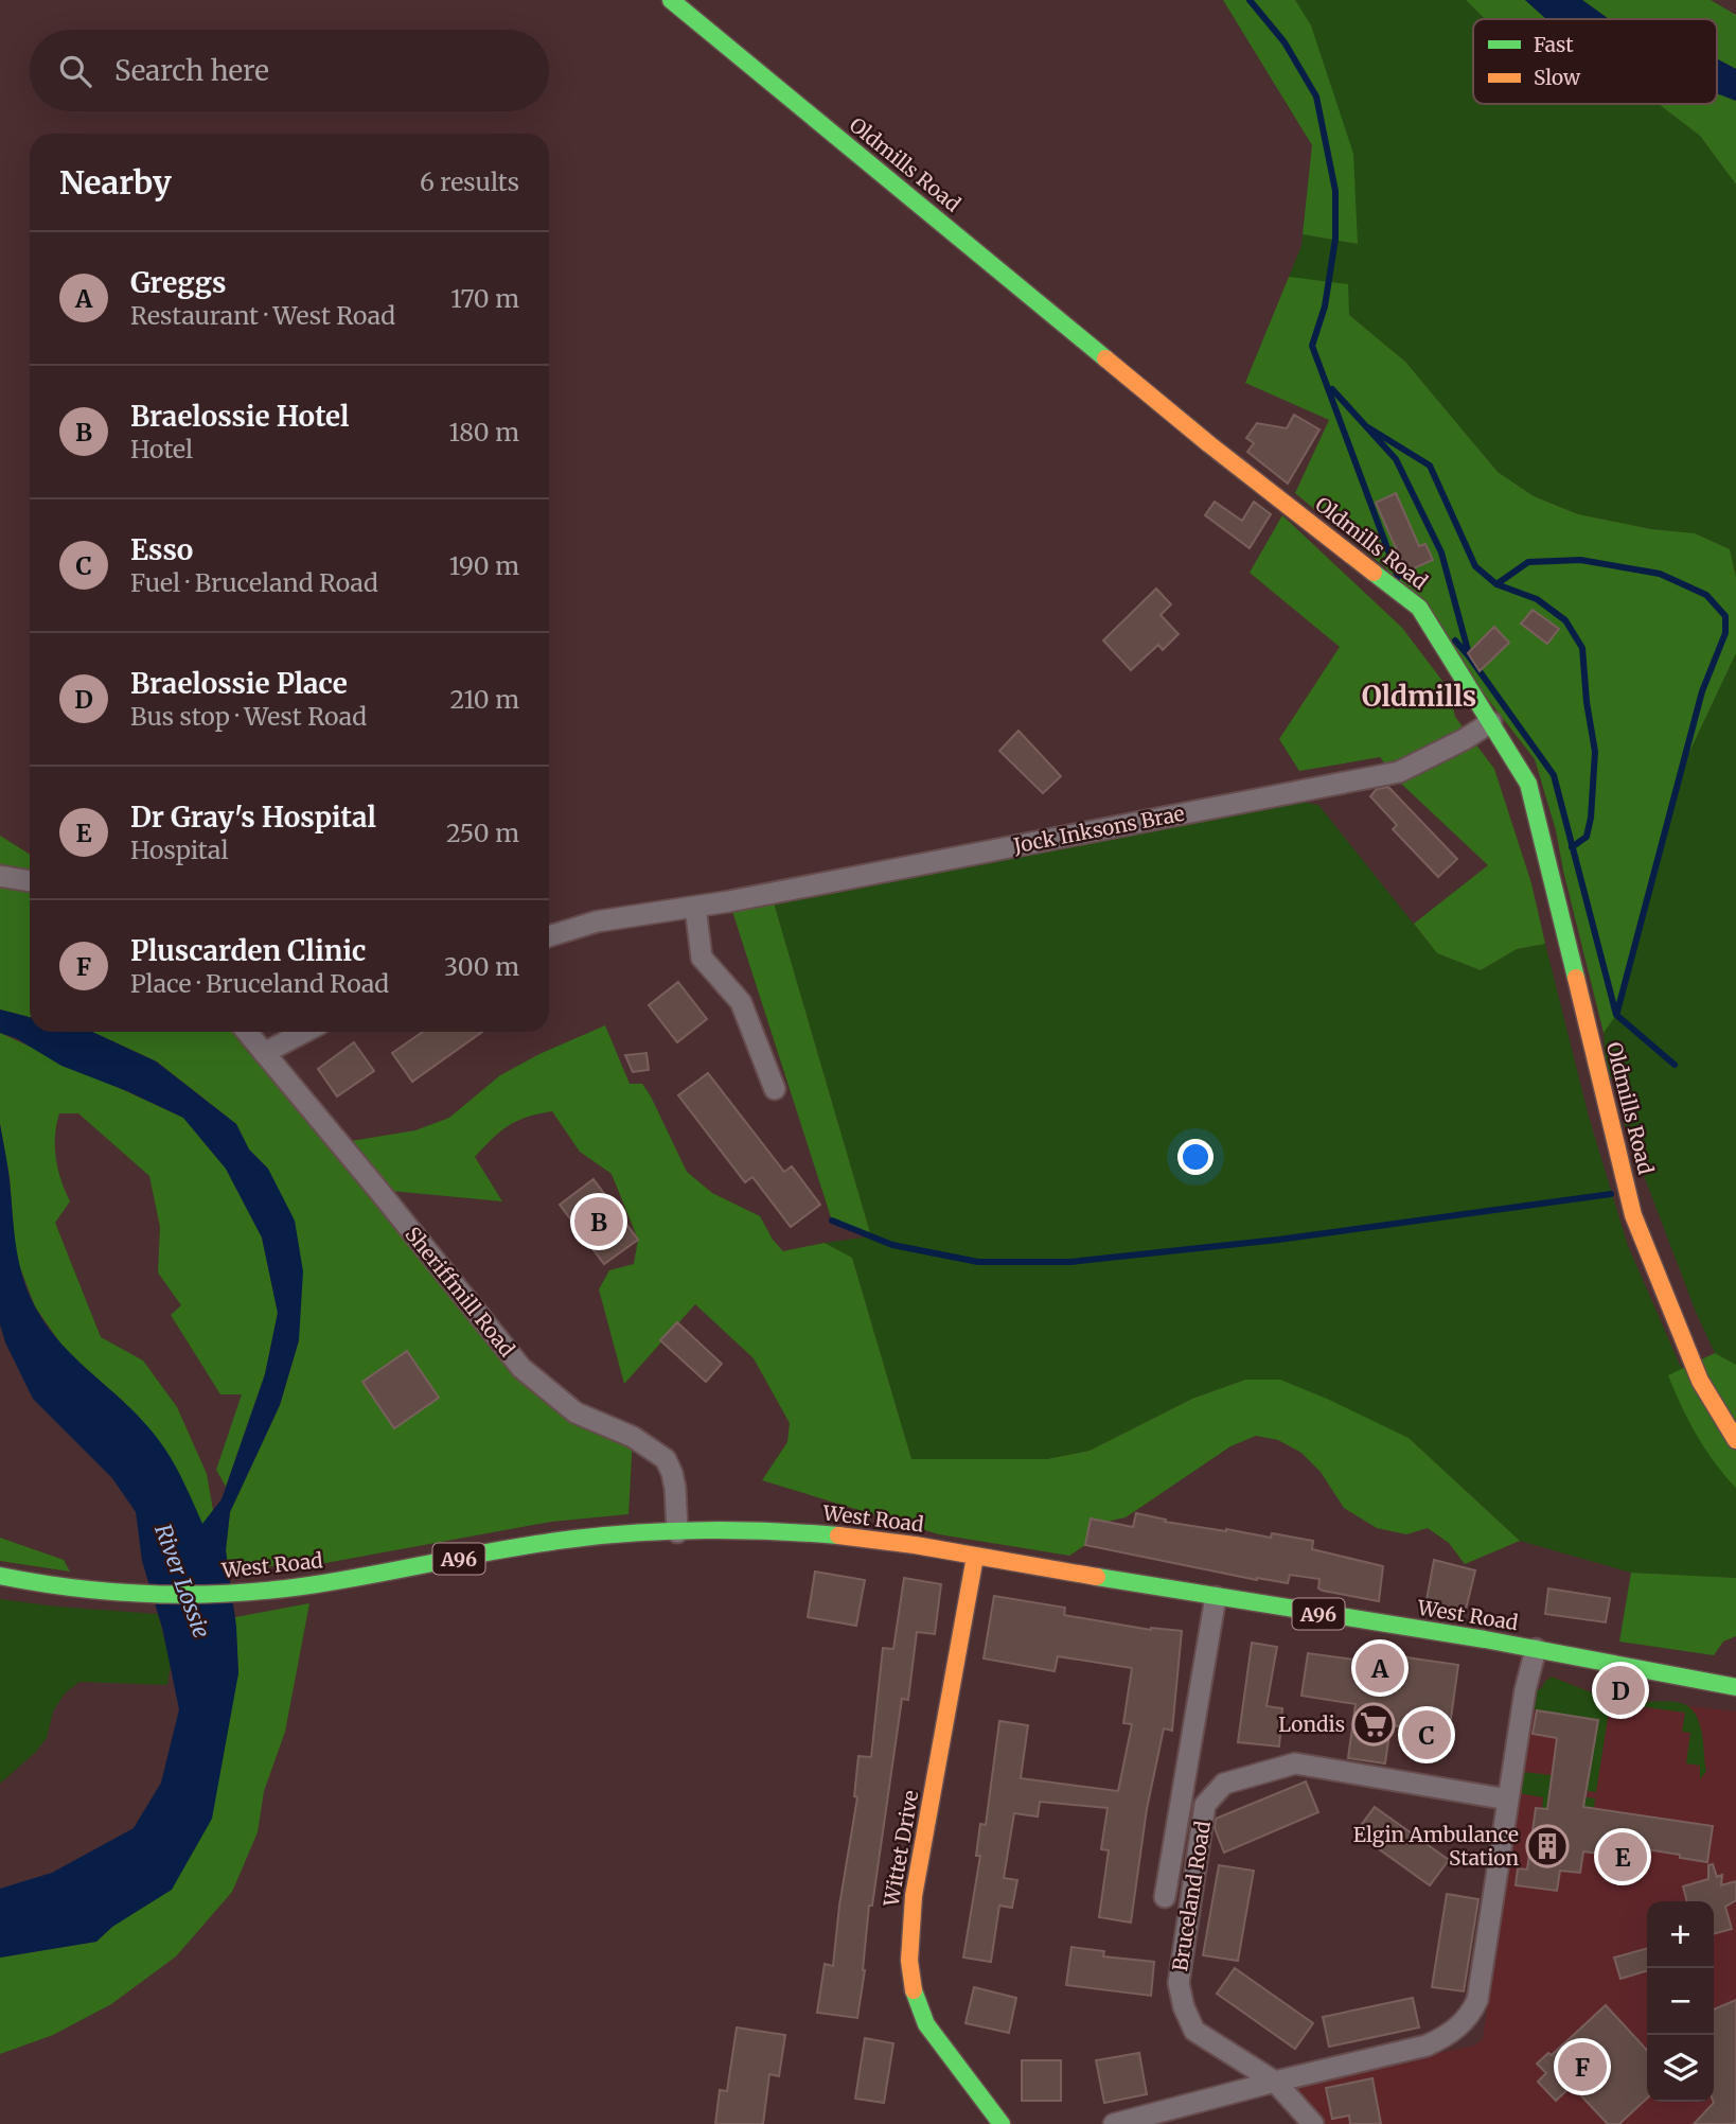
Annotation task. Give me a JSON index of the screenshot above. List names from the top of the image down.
{
  "streets": {
    "main road": [
      "Oldmills Road",
      "West Road",
      "A96",
      "Wittet Drive"
    ],
    "street": ["Jock Inksons Brae", "Sheriffmill Road", "Bruceland Road"]
  },
  "crossings": [
    ["Oldmills Road", "Jock Inksons Brae"],
    ["Sheriffmill Road", "West Road"],
    ["West Road", "Wittet Drive"]
  ],
  "districts": ["Oldmills"],
  "water": ["River Lossie"],
  "places": {
    "supermarket": ["Londis"],
    "building": ["Elgin Ambulance Station"]
  },
  "legend": ["Fast", "Slow"],
  "page": {
    "search": "Search here",
    "heading": ["Nearby", "6 results"],
    "list": [
      {
        "mark": "A",
        "name": "Greggs",
        "note": "Restaurant · West Road",
        "value": "170 m"
      },
      {
        "mark": "B",
        "name": "Braelossie Hotel",
        "note": "Hotel",
        "value": "180 m"
      },
      {
        "mark": "C",
        "name": "Esso",
        "note": "Fuel · Bruceland Road",
        "value": "190 m"
      },
      {
        "mark": "D",
        "name": "Braelossie Place",
        "note": "Bus stop · West Road",
        "value": "210 m"
      },
      {
        "mark": "E",
        "name": "Dr Gray's Hospital",
        "note": "Hospital",
        "value": "250 m"
      },
      {
        "mark": "F",
        "name": "Pluscarden Clinic",
        "note": "Place · Bruceland Road",
        "value": "300 m"
      }
    ],
    "pins": [
      "B",
      "A",
      "D",
      "C",
      "E",
      "F"
    ],
    "map_buttons": ["+", "−"]
  }
}
